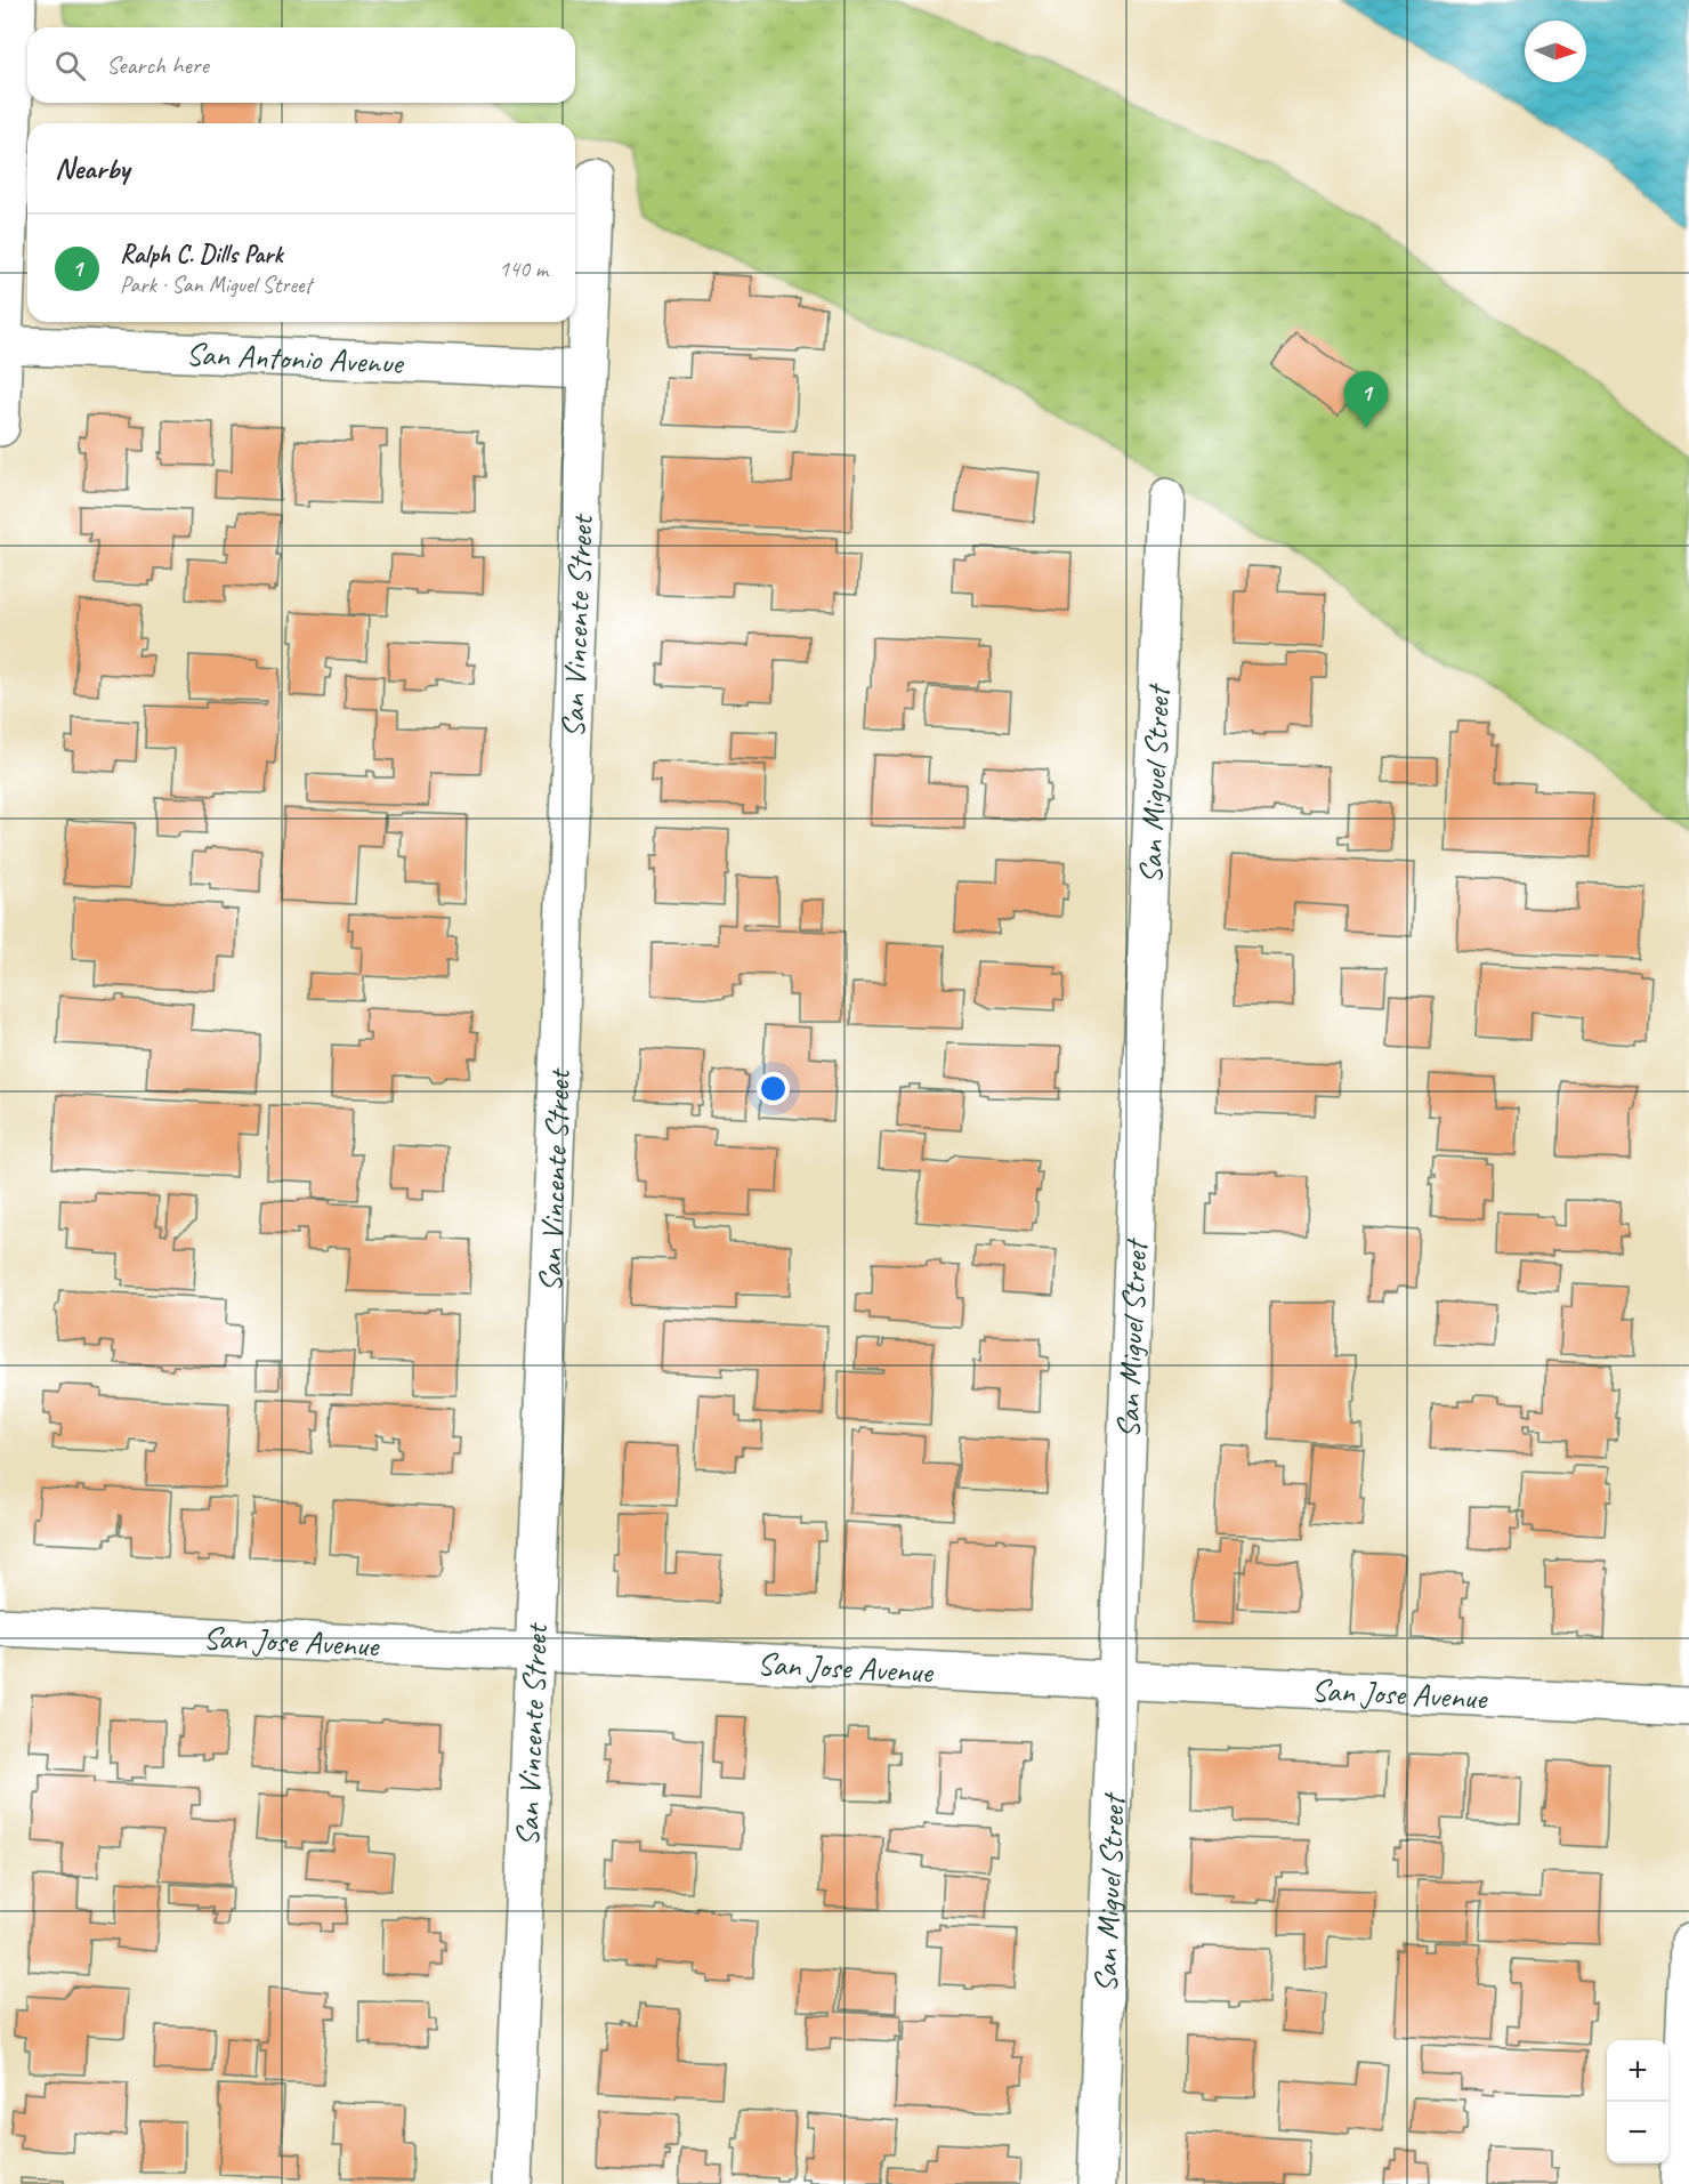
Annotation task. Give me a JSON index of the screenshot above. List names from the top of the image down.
{
  "streets": {
    "street": [
      "San Antonio Avenue",
      "San Vincente Street",
      "San Miguel Street",
      "San Jose Avenue"
    ]
  },
  "crossings": [
    ["San Antonio Avenue", "San Vincente Street"],
    ["San Vincente Street", "San Jose Avenue"],
    ["San Miguel Street", "San Jose Avenue"]
  ],
  "north": "right",
  "page": {
    "search": "Search here",
    "heading": "Nearby",
    "list": [
      {
        "mark": "1",
        "name": "Ralph C. Dills Park",
        "note": "Park · San Miguel Street",
        "value": "140 m"
      }
    ],
    "pins": "1",
    "map_buttons": ["+", "−"]
  }
}
